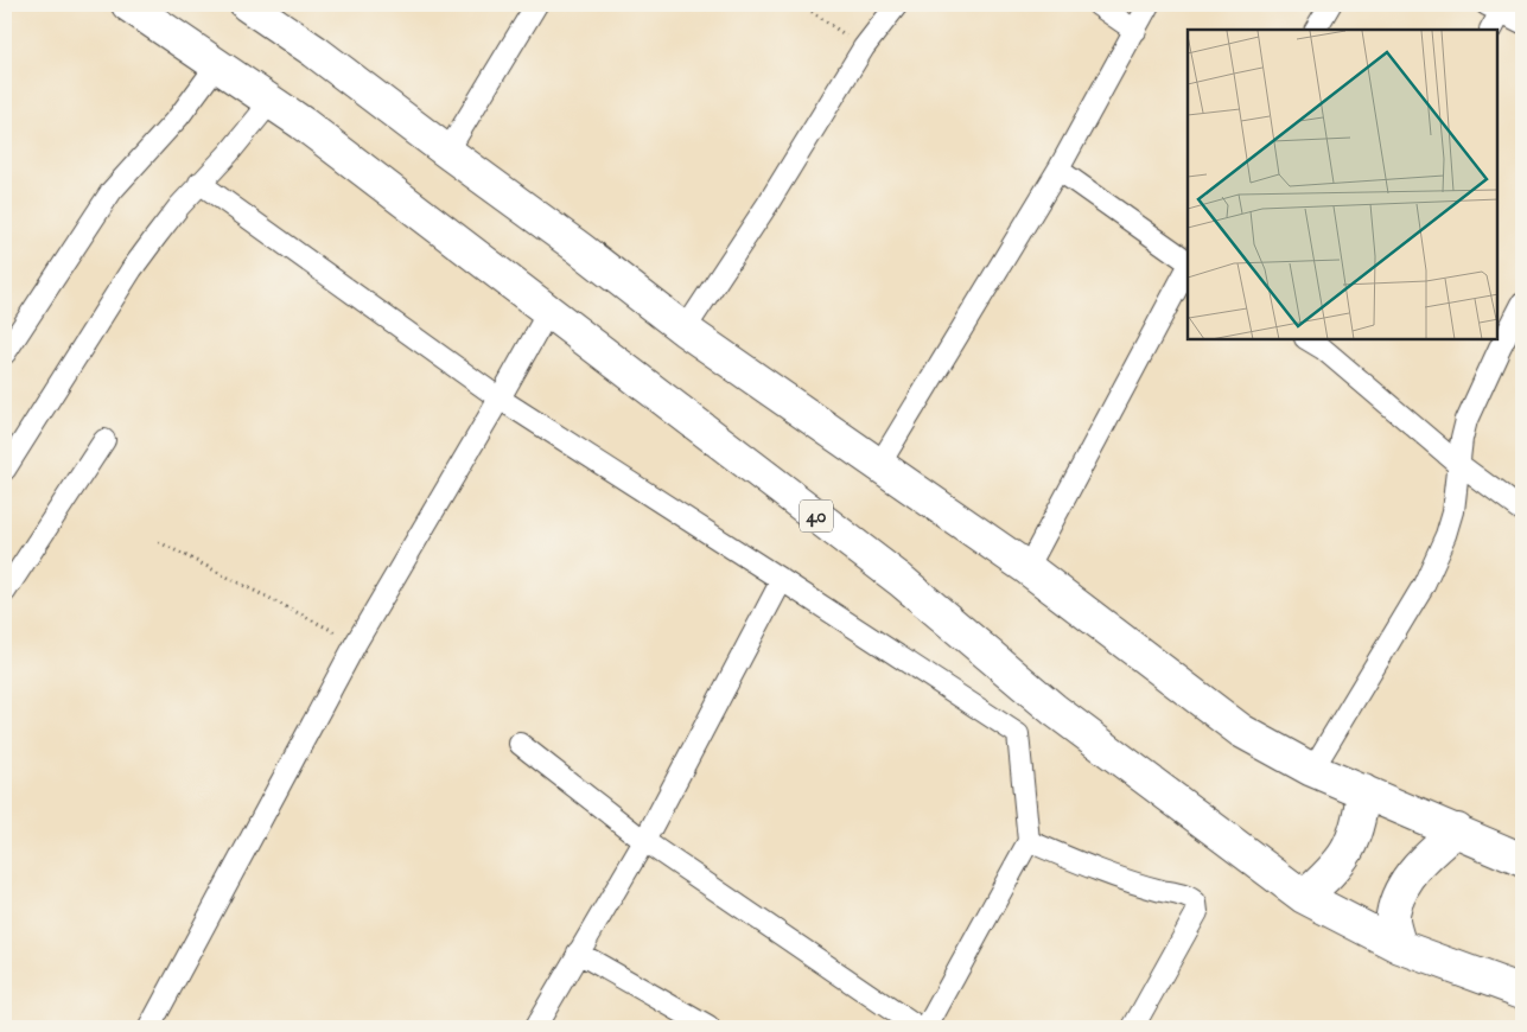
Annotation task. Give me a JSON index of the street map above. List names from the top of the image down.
{
  "streets": {
    "highway": ["40"]
  }
}
